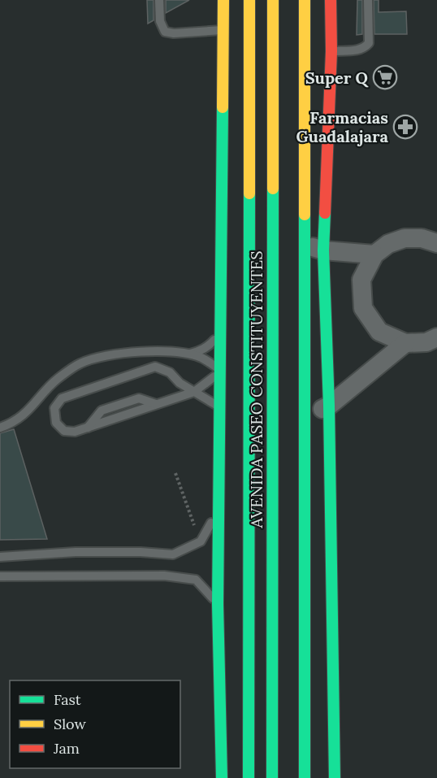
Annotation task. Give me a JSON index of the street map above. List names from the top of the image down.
{
  "streets": {
    "main road": ["AVENIDA PASEO CONSTITUYENTES"]
  },
  "places": {
    "supermarket": ["Super Q"],
    "pharmacy": ["Farmacias Guadalajara"]
  },
  "legend": ["Fast", "Slow", "Jam"]
}
